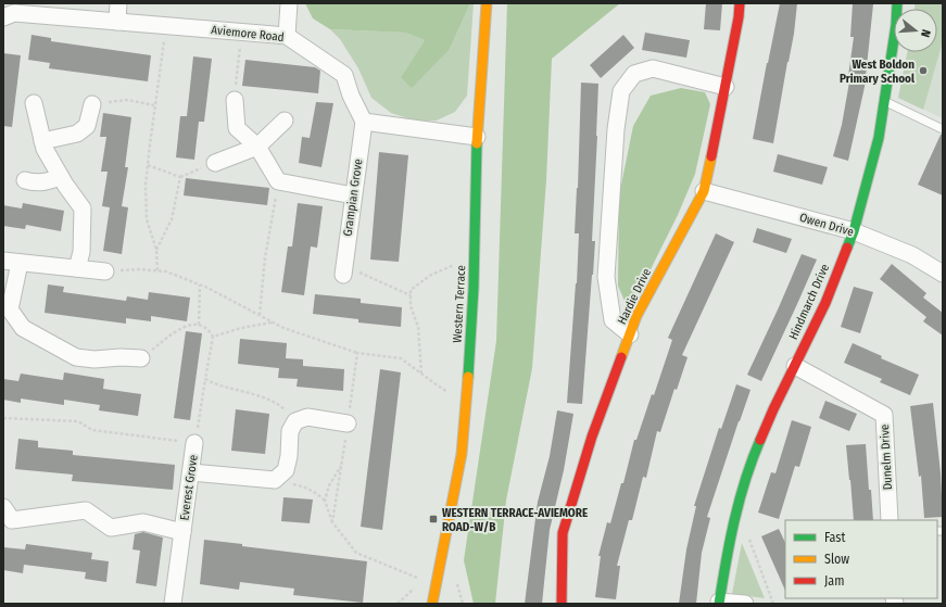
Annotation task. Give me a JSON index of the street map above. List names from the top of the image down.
{
  "streets": {
    "street": [
      "Aviemore Road",
      "Grampian Grove",
      "Owen Drive",
      "Hardie Drive",
      "Hindmarch Drive",
      "Western Terrace",
      "Dunelm Drive",
      "Everest Grove"
    ]
  },
  "crossings": [
    ["Aviemore Road", "Grampian Grove"],
    ["Owen Drive", "Hardie Drive"],
    ["Owen Drive", "Hindmarch Drive"],
    ["Hindmarch Drive", "Dunelm Drive"]
  ],
  "places": {
    "other": ["West Boldon Primary School"],
    "transit": ["WESTERN TERRACE-AVIEMORE ROAD-W/B"]
  },
  "legend": ["Fast", "Slow", "Jam"],
  "north": "right"
}
